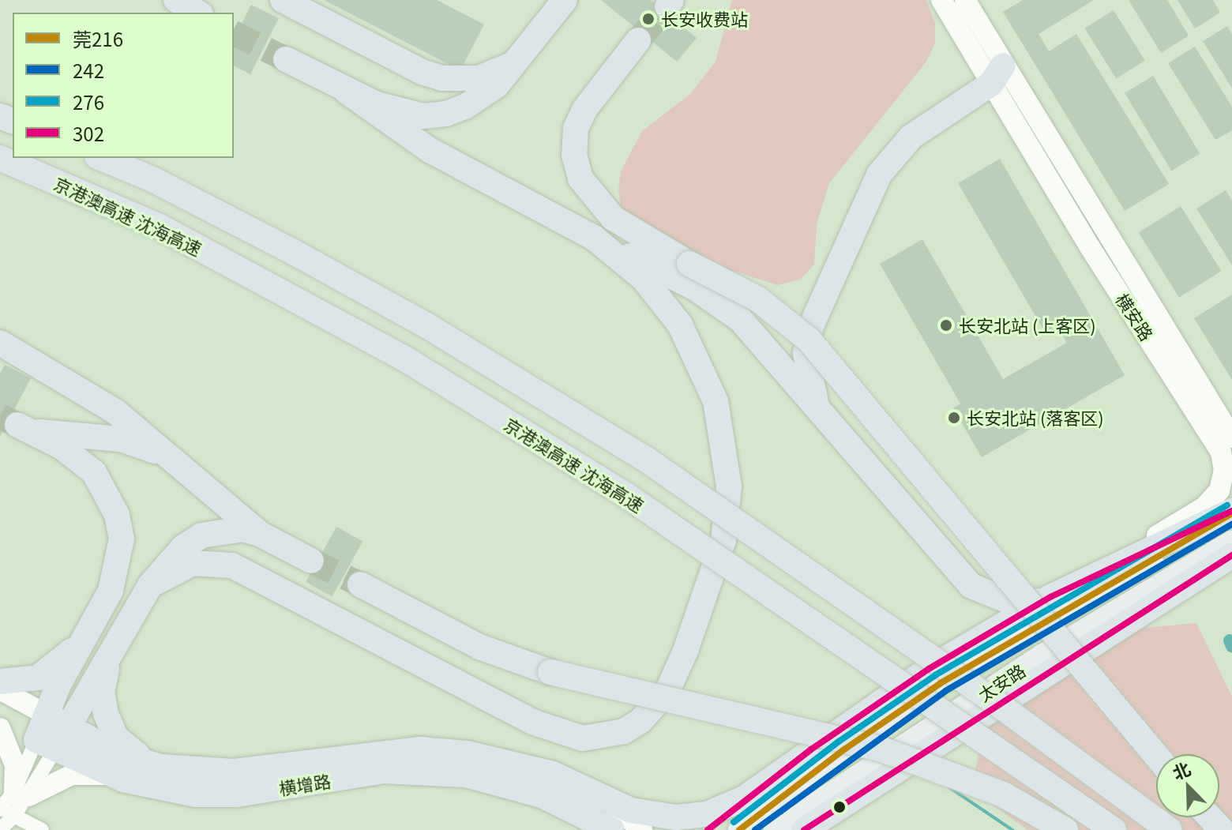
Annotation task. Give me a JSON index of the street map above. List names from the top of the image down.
{
  "streets": {
    "highway": ["京港澳高速 沈海高速", "横增路"],
    "main road": ["横安路", "太安路"]
  },
  "crossings": [
    ["横安路", "横增路"],
    ["太安路", "横增路"]
  ],
  "places": ["长安收费站", "长安北站 (上客区)", "长安北站 (落客区)"],
  "lines": [
    "transit line 276",
    "transit line 302",
    "transit line 莞216",
    "transit line 242"
  ],
  "legend": [
    "莞216",
    "242",
    "276",
    "302"
  ],
  "north": "top left"
}
